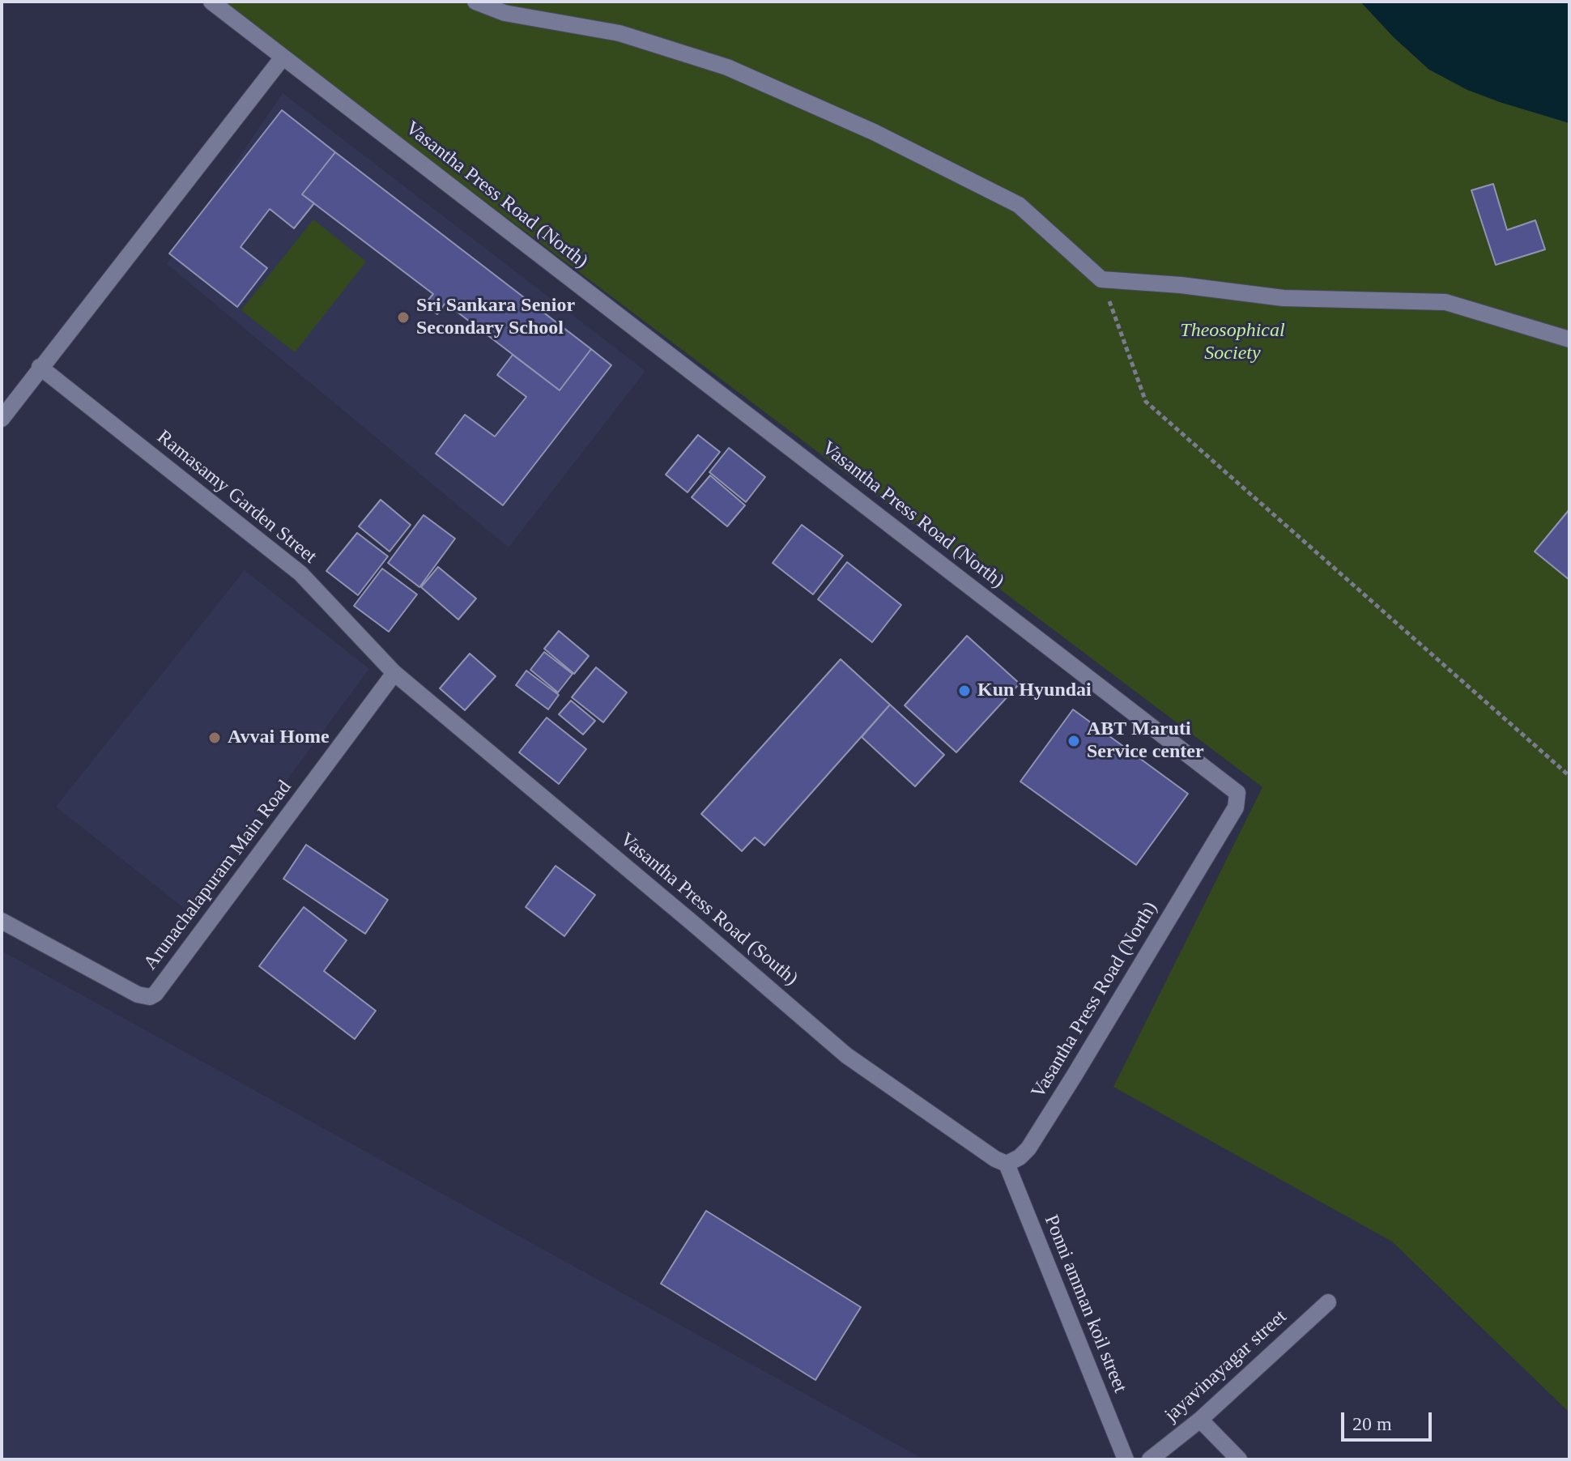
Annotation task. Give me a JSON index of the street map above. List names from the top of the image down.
{
  "streets": {
    "street": [
      "Vasantha Press Road (North)",
      "Ramasamy Garden Street",
      "Arunachalapuram Main Road",
      "Vasantha Press Road (South)",
      "Ponni amman koil street",
      "jayavinayagar street"
    ]
  },
  "crossings": [
    ["Vasantha Press Road (North)", "Vasantha Press Road (South)"],
    ["Vasantha Press Road (North)", "Ponni amman koil street"],
    ["Ramasamy Garden Street", "Arunachalapuram Main Road"],
    ["Ramasamy Garden Street", "Vasantha Press Road (South)"],
    ["Arunachalapuram Main Road", "Vasantha Press Road (South)"],
    ["Vasantha Press Road (South)", "Ponni amman koil street"]
  ],
  "parks": ["Theosophical Society"],
  "places": [
    "Sri Sankara Senior Secondary School",
    "Kun Hyundai",
    "Avvai Home",
    "ABT Maruti Service center"
  ],
  "scale_bar": "20 m"
}
